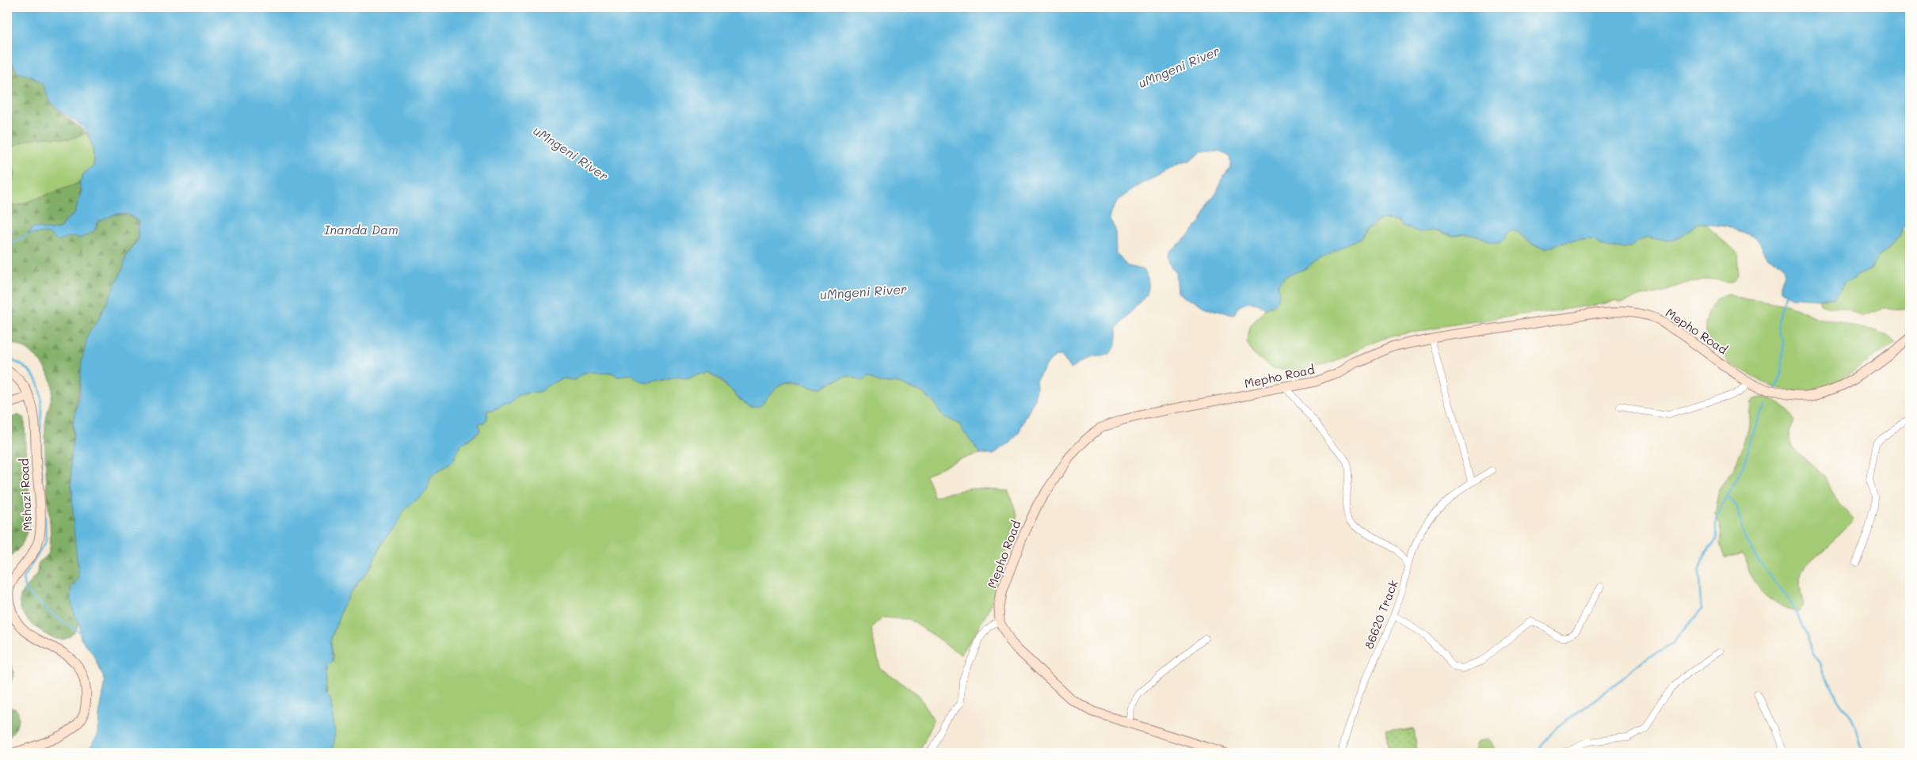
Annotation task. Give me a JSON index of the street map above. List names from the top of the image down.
{
  "streets": {
    "street": ["Mepho Road", "Mshazi Road", "86620 Track"]
  },
  "water": ["uMngeni River", "Inanda Dam"]
}
